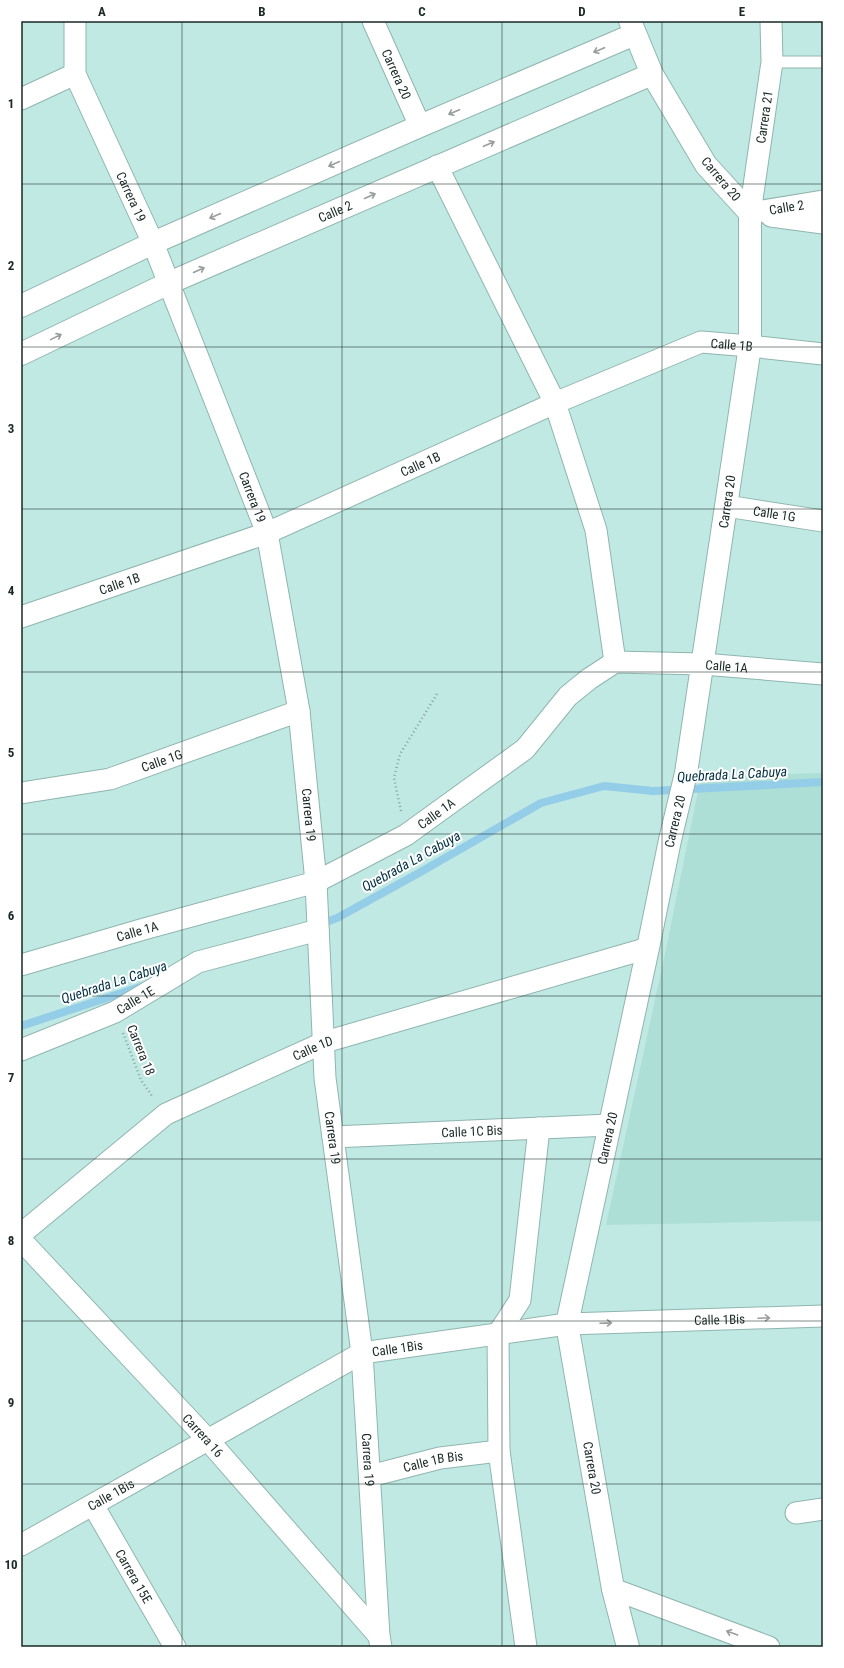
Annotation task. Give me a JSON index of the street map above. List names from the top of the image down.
{
  "streets": {
    "street": [
      "Carrera 20",
      "Carrera 21",
      "Carrera 19",
      "Calle 2",
      "Calle 1B",
      "Calle 1G",
      "Calle 1A",
      "Calle 1E",
      "Calle 1D",
      "Calle 1C Bis",
      "Calle 1Bis",
      "Carrera 16",
      "Calle 1B Bis",
      "Carrera 15E"
    ],
    "path": ["Carrera 18"]
  },
  "crossings": [
    ["Carrera 20", "Carrera 21"],
    ["Carrera 20", "Calle 2"],
    ["Carrera 20", "Calle 1B"],
    ["Carrera 20", "Calle 1G"],
    ["Carrera 20", "Calle 1A"],
    ["Carrera 20", "Calle 1D"],
    ["Carrera 20", "Calle 1C Bis"],
    ["Carrera 20", "Calle 1Bis"],
    ["Carrera 21", "Calle 2"],
    ["Carrera 19", "Calle 2"],
    ["Carrera 19", "Calle 1B"],
    ["Carrera 19", "Calle 1G"],
    ["Carrera 19", "Calle 1A"],
    ["Carrera 19", "Calle 1E"],
    ["Carrera 19", "Calle 1D"],
    ["Carrera 19", "Calle 1C Bis"],
    ["Carrera 19", "Calle 1Bis"],
    ["Carrera 19", "Carrera 16"],
    ["Carrera 19", "Calle 1B Bis"],
    ["Calle 1E", "Carrera 18"],
    ["Calle 1D", "Carrera 18"],
    ["Calle 1Bis", "Carrera 16"],
    ["Calle 1Bis", "Carrera 15E"]
  ],
  "water": ["Quebrada La Cabuya"],
  "grid": {
    "columns": [
      "A",
      "B",
      "C",
      "D",
      "E"
    ],
    "rows": [
      "1",
      "2",
      "3",
      "4",
      "5",
      "6",
      "7",
      "8",
      "9",
      "10"
    ]
  }
}
